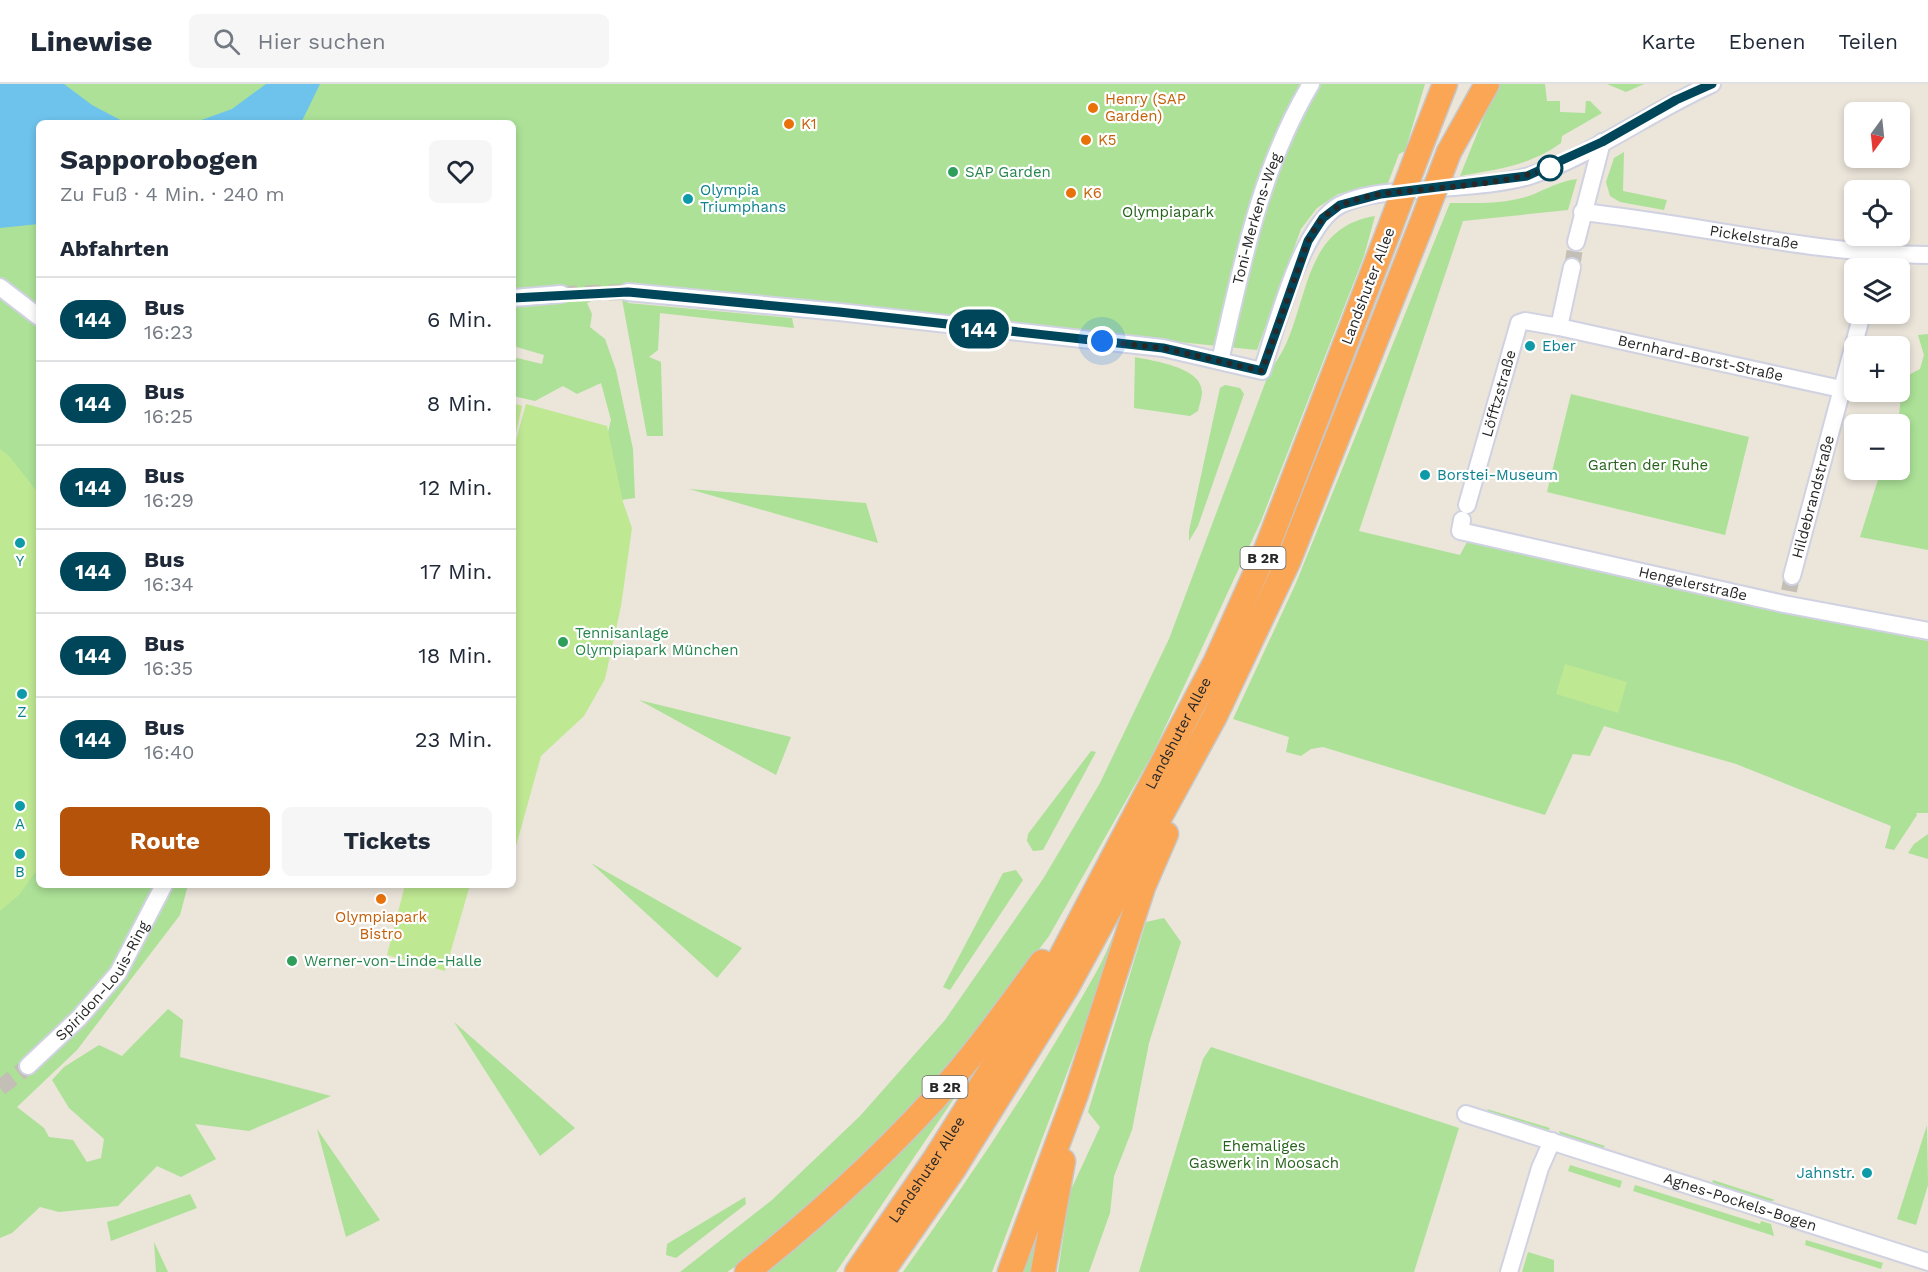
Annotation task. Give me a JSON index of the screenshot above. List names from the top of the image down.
{
  "streets": {
    "highway": ["Landshuter Allee", "B 2R"],
    "street": [
      "Toni-Merkens-Weg",
      "Pickelstraße",
      "Bernhard-Borst-Straße",
      "Löfftzstraße",
      "Hildebrandstraße",
      "Hengelerstraße",
      "Spiridon-Louis-Ring",
      "Agnes-Pockels-Bogen"
    ]
  },
  "crossings": [
    ["Landshuter Allee", "B 2R"],
    ["Bernhard-Borst-Straße", "Löfftzstraße"],
    ["Bernhard-Borst-Straße", "Hildebrandstraße"],
    ["Löfftzstraße", "Hengelerstraße"],
    ["Hildebrandstraße", "Hengelerstraße"]
  ],
  "parks": ["Olympiapark", "Garten der Ruhe", "Ehemaliges Gaswerk in Moosach"],
  "places": [
    "Henry (SAP Garden)",
    "K1",
    "K5",
    "SAP Garden",
    "K6",
    "Olympia Triumphans",
    "Eber",
    "Borstei-Museum",
    "Y",
    "Tennisanlage Olympiapark München",
    "Z",
    "A",
    "B",
    "Olympiapark Bistro",
    "Werner-von-Linde-Halle",
    "Jahnstr."
  ],
  "lines": ["bus line 144"],
  "north": "bottom",
  "page": {
    "header": "Linewise",
    "search": "Hier suchen",
    "nav": ["Karte", "Ebenen", "Teilen"],
    "on_map": "144",
    "map_buttons": ["+", "−"],
    "heading": [
      ["Sapporobogen", "Zu Fuß · 4 Min. · 240 m"],
      "Abfahrten"
    ],
    "list": [
      {
        "mark": "144",
        "name": "Bus",
        "note": "16:23",
        "value": "6 Min."
      },
      {
        "mark": "144",
        "name": "Bus",
        "note": "16:25",
        "value": "8 Min."
      },
      {
        "mark": "144",
        "name": "Bus",
        "note": "16:29",
        "value": "12 Min."
      },
      {
        "mark": "144",
        "name": "Bus",
        "note": "16:34",
        "value": "17 Min."
      },
      {
        "mark": "144",
        "name": "Bus",
        "note": "16:35",
        "value": "18 Min."
      },
      {
        "mark": "144",
        "name": "Bus",
        "note": "16:40",
        "value": "23 Min."
      }
    ],
    "buttons": ["Route", "Tickets"]
  }
}
